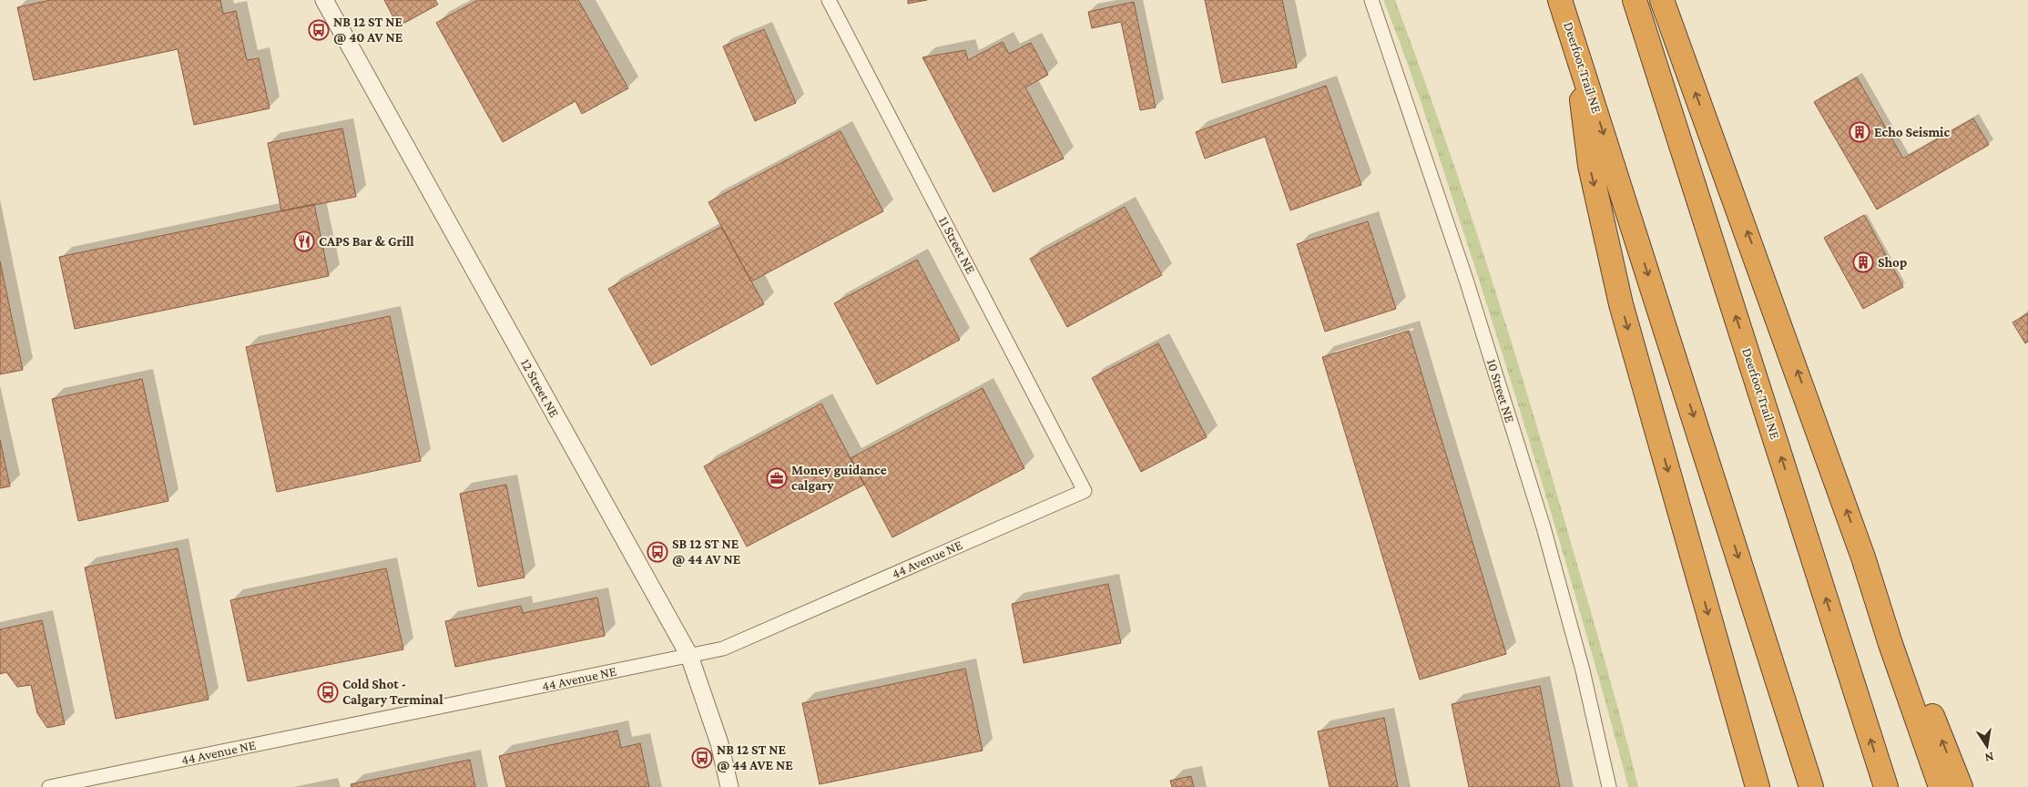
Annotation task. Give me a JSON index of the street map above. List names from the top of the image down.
{
  "streets": {
    "highway": ["Deerfoot Trail NE"],
    "street": [
      "11 Street NE",
      "12 Street NE",
      "10 Street NE",
      "44 Avenue NE"
    ]
  },
  "crossings": [
    ["11 Street NE", "44 Avenue NE"],
    ["12 Street NE", "44 Avenue NE"]
  ],
  "places": {
    "bus stop": [
      "NB 12 ST NE @ 40 AV NE",
      "SB 12 ST NE @ 44 AV NE",
      "Cold Shot - Calgary Terminal",
      "NB 12 ST NE @ 44 AVE NE"
    ],
    "building": ["Echo Seismic", "Shop"],
    "restaurant": ["CAPS Bar & Grill"],
    "office": ["Money guidance calgary"]
  },
  "north": "bottom"
}
